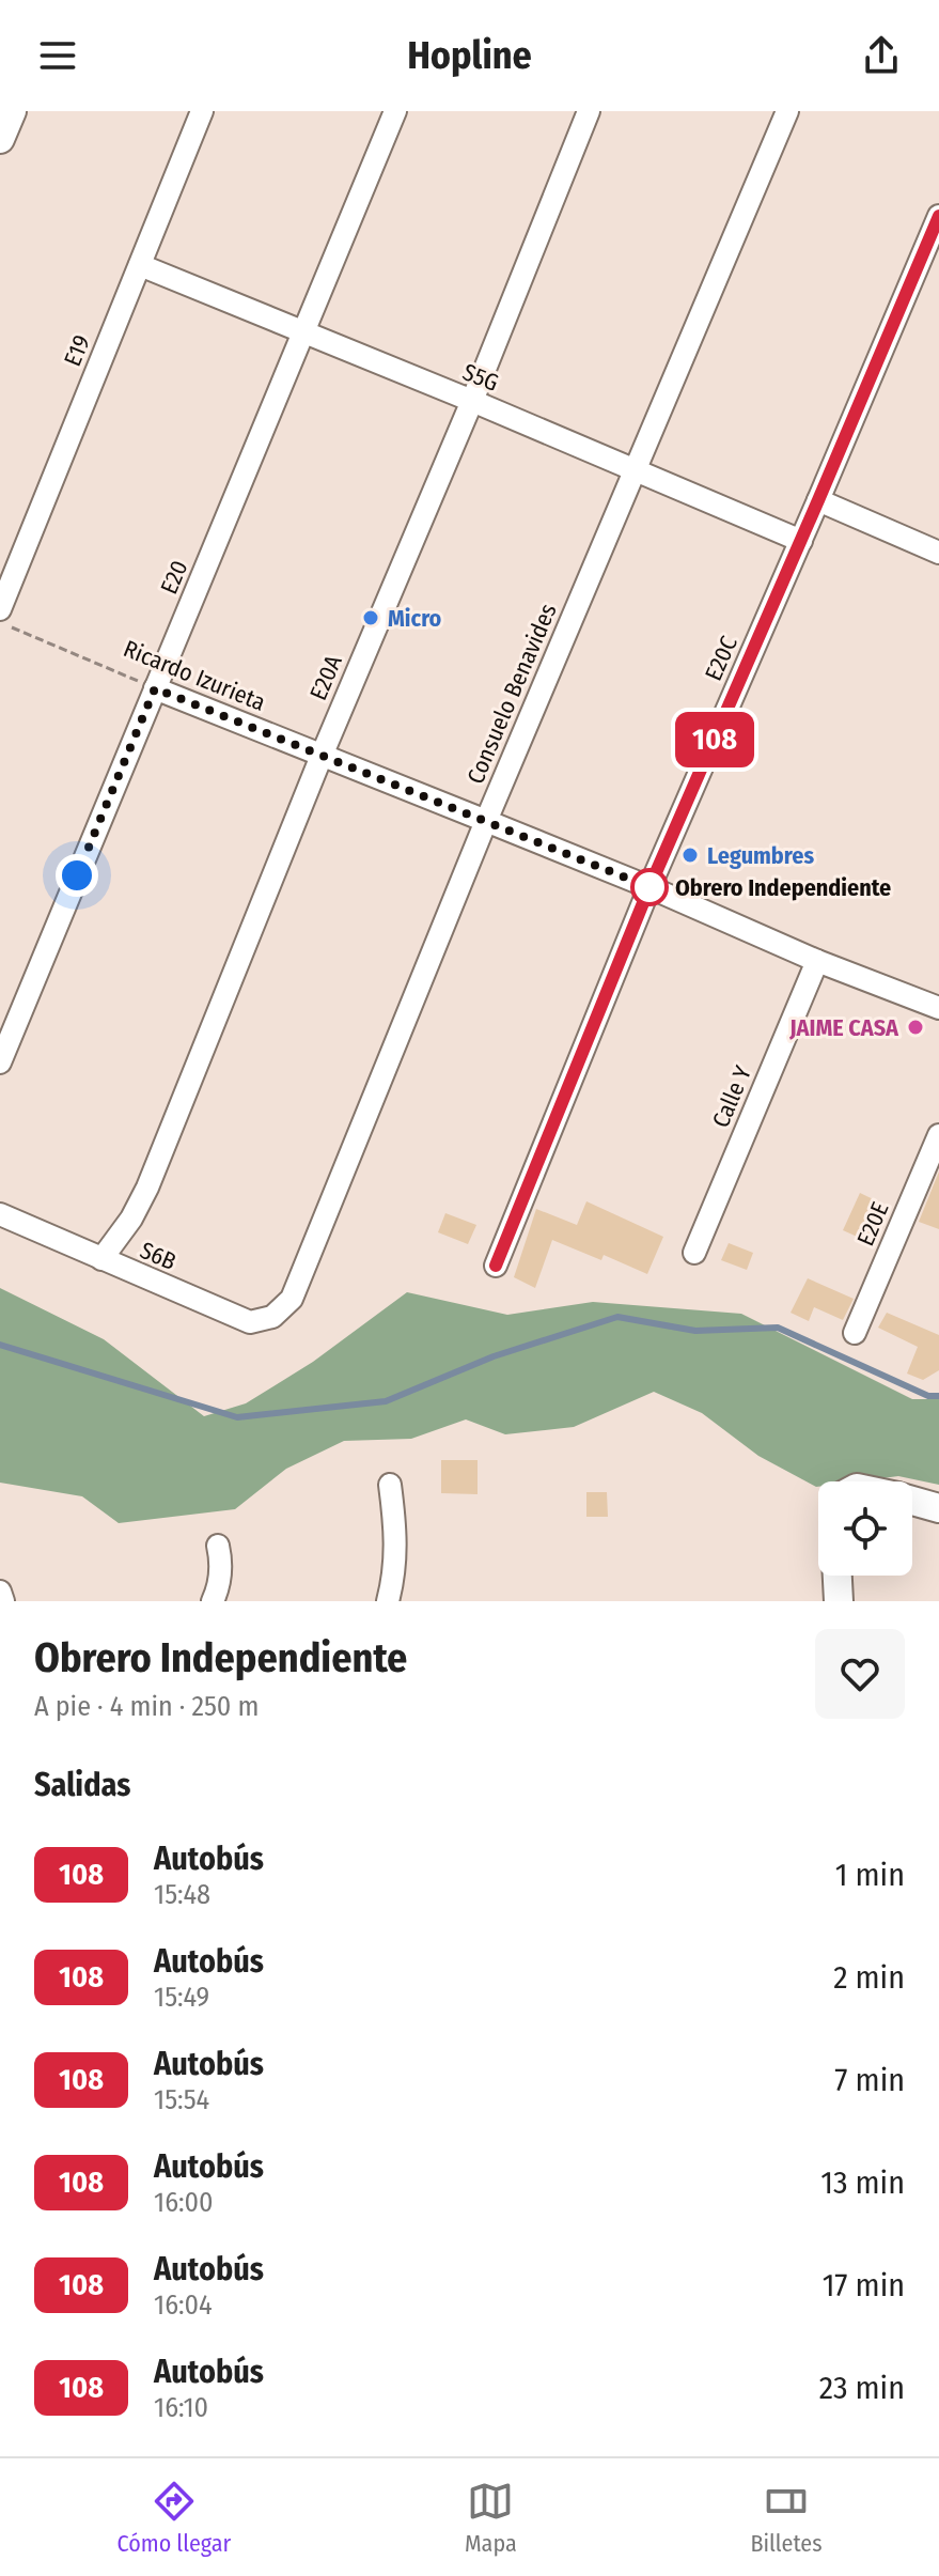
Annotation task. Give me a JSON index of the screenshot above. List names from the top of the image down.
{
  "streets": {
    "street": [
      "E19",
      "S5G",
      "E20",
      "E20C",
      "Ricardo Izurieta",
      "E20A",
      "Consuelo Benavides",
      "Calle Y",
      "E20E",
      "S6B"
    ]
  },
  "crossings": [
    ["E19", "S5G"],
    ["S5G", "E20"],
    ["S5G", "E20C"],
    ["S5G", "E20A"],
    ["S5G", "Consuelo Benavides"],
    ["E20", "Ricardo Izurieta"],
    ["E20C", "Ricardo Izurieta"],
    ["Ricardo Izurieta", "E20A"],
    ["Ricardo Izurieta", "Consuelo Benavides"],
    ["Ricardo Izurieta", "Calle Y"],
    ["E20A", "S6B"],
    ["Consuelo Benavides", "S6B"]
  ],
  "places": [
    "Micro",
    "Legumbres",
    "Obrero Independiente",
    "JAIME CASA"
  ],
  "lines": ["bus line 108"],
  "page": {
    "header": "Hopline",
    "on_map": "108",
    "heading": [
      ["Obrero Independiente", "A pie · 4 min · 250 m"],
      "Salidas"
    ],
    "list": [
      {
        "mark": "108",
        "name": "Autobús",
        "note": "15:48",
        "value": "1 min"
      },
      {
        "mark": "108",
        "name": "Autobús",
        "note": "15:49",
        "value": "2 min"
      },
      {
        "mark": "108",
        "name": "Autobús",
        "note": "15:54",
        "value": "7 min"
      },
      {
        "mark": "108",
        "name": "Autobús",
        "note": "16:00",
        "value": "13 min"
      },
      {
        "mark": "108",
        "name": "Autobús",
        "note": "16:04",
        "value": "17 min"
      },
      {
        "mark": "108",
        "name": "Autobús",
        "note": "16:10",
        "value": "23 min"
      }
    ],
    "tabs": ["Cómo llegar", "Mapa", "Billetes"]
  }
}
